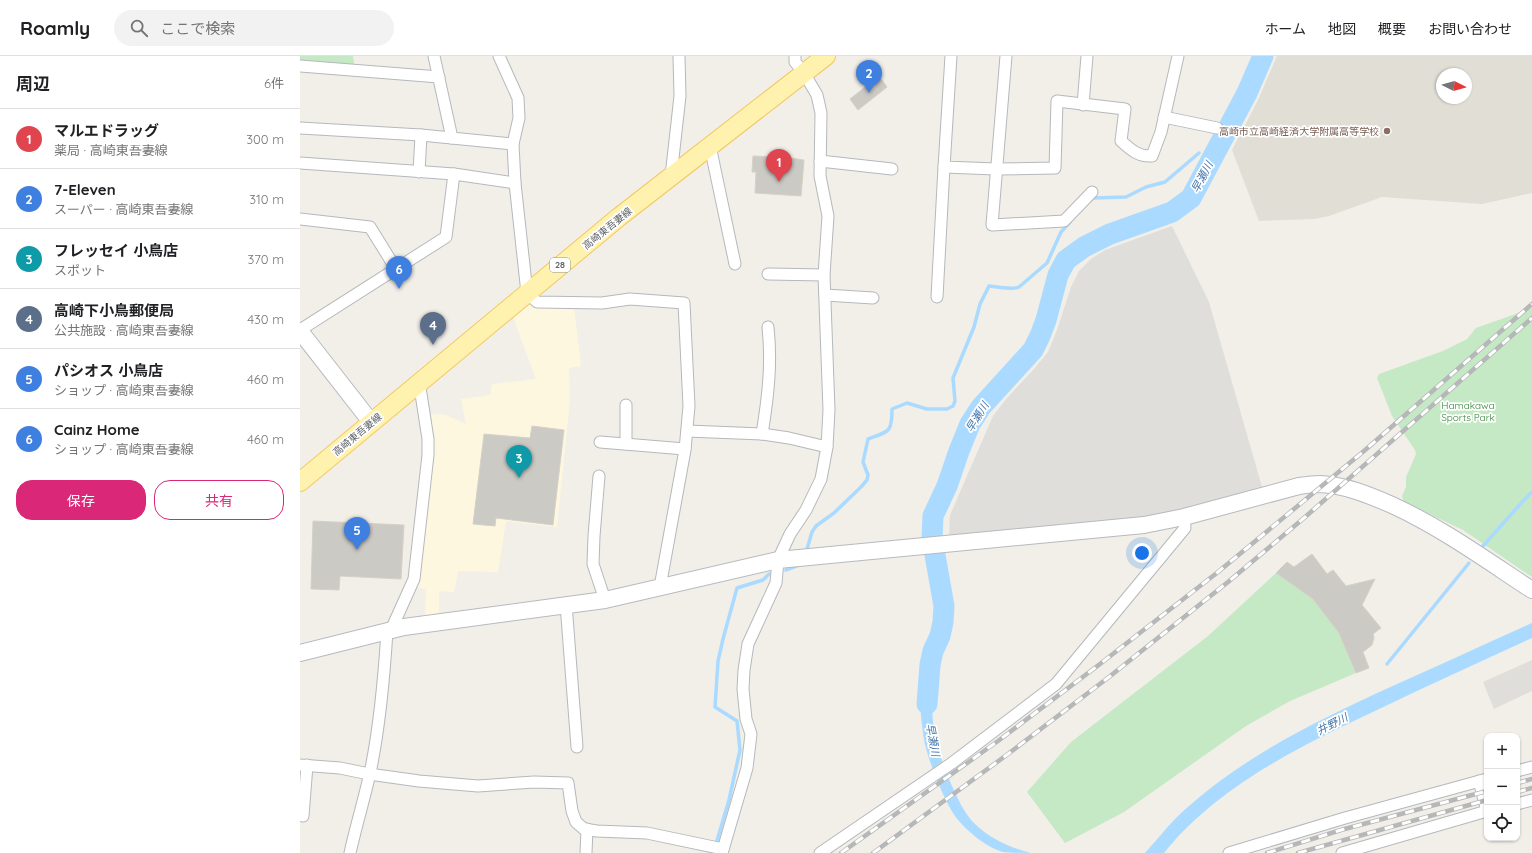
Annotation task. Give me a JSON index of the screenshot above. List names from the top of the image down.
{
  "streets": {
    "main road": ["高崎東吾妻線", "28"]
  },
  "water": ["早瀬川", "井野川"],
  "parks": ["Hamakawa Sports Park"],
  "places": ["高崎市立高崎経済大学附属高等学校"],
  "north": "right",
  "page": {
    "header": "Roamly",
    "search": "ここで検索",
    "nav": [
      "ホーム",
      "地図",
      "概要",
      "お問い合わせ"
    ],
    "heading": ["周辺", "6件"],
    "pins": [
      "2",
      "1",
      "6",
      "4",
      "3",
      "5"
    ],
    "list": [
      {
        "mark": "1",
        "name": "マルエドラッグ",
        "note": "薬局 · 高崎東吾妻線",
        "value": "300 m"
      },
      {
        "mark": "2",
        "name": "7-Eleven",
        "note": "スーパー · 高崎東吾妻線",
        "value": "310 m"
      },
      {
        "mark": "3",
        "name": "フレッセイ 小鳥店",
        "note": "スポット",
        "value": "370 m"
      },
      {
        "mark": "4",
        "name": "高崎下小鳥郵便局",
        "note": "公共施設 · 高崎東吾妻線",
        "value": "430 m"
      },
      {
        "mark": "5",
        "name": "パシオス 小鳥店",
        "note": "ショップ · 高崎東吾妻線",
        "value": "460 m"
      },
      {
        "mark": "6",
        "name": "Cainz Home",
        "note": "ショップ · 高崎東吾妻線",
        "value": "460 m"
      }
    ],
    "buttons": ["保存", "共有"],
    "map_buttons": ["+", "−"]
  }
}
